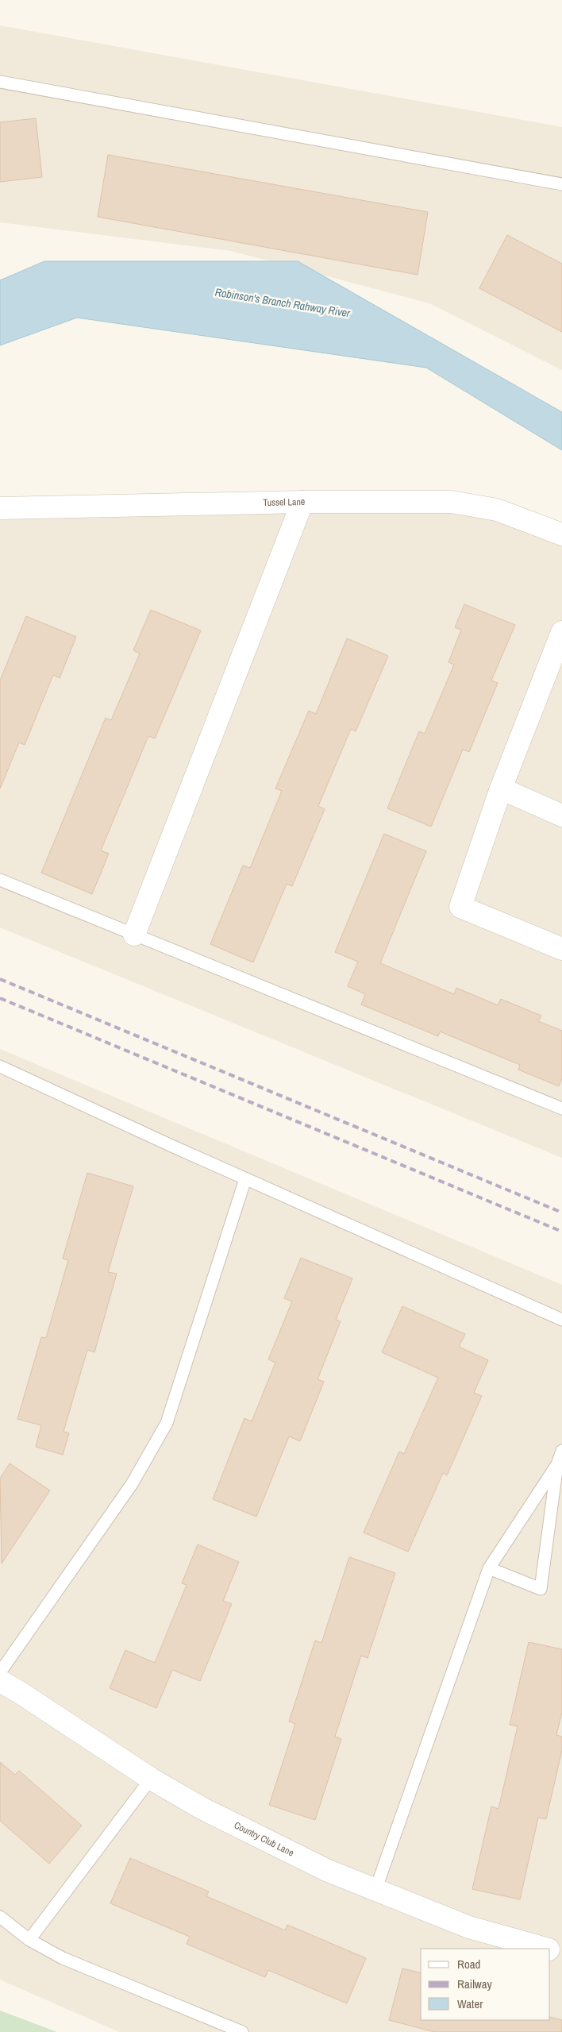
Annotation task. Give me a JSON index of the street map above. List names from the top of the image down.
{
  "streets": {
    "street": ["Tussel Lane", "Country Club Lane"]
  },
  "water": ["Robinson's Branch Rahway River"],
  "legend": ["Road", "Railway", "Water"]
}
